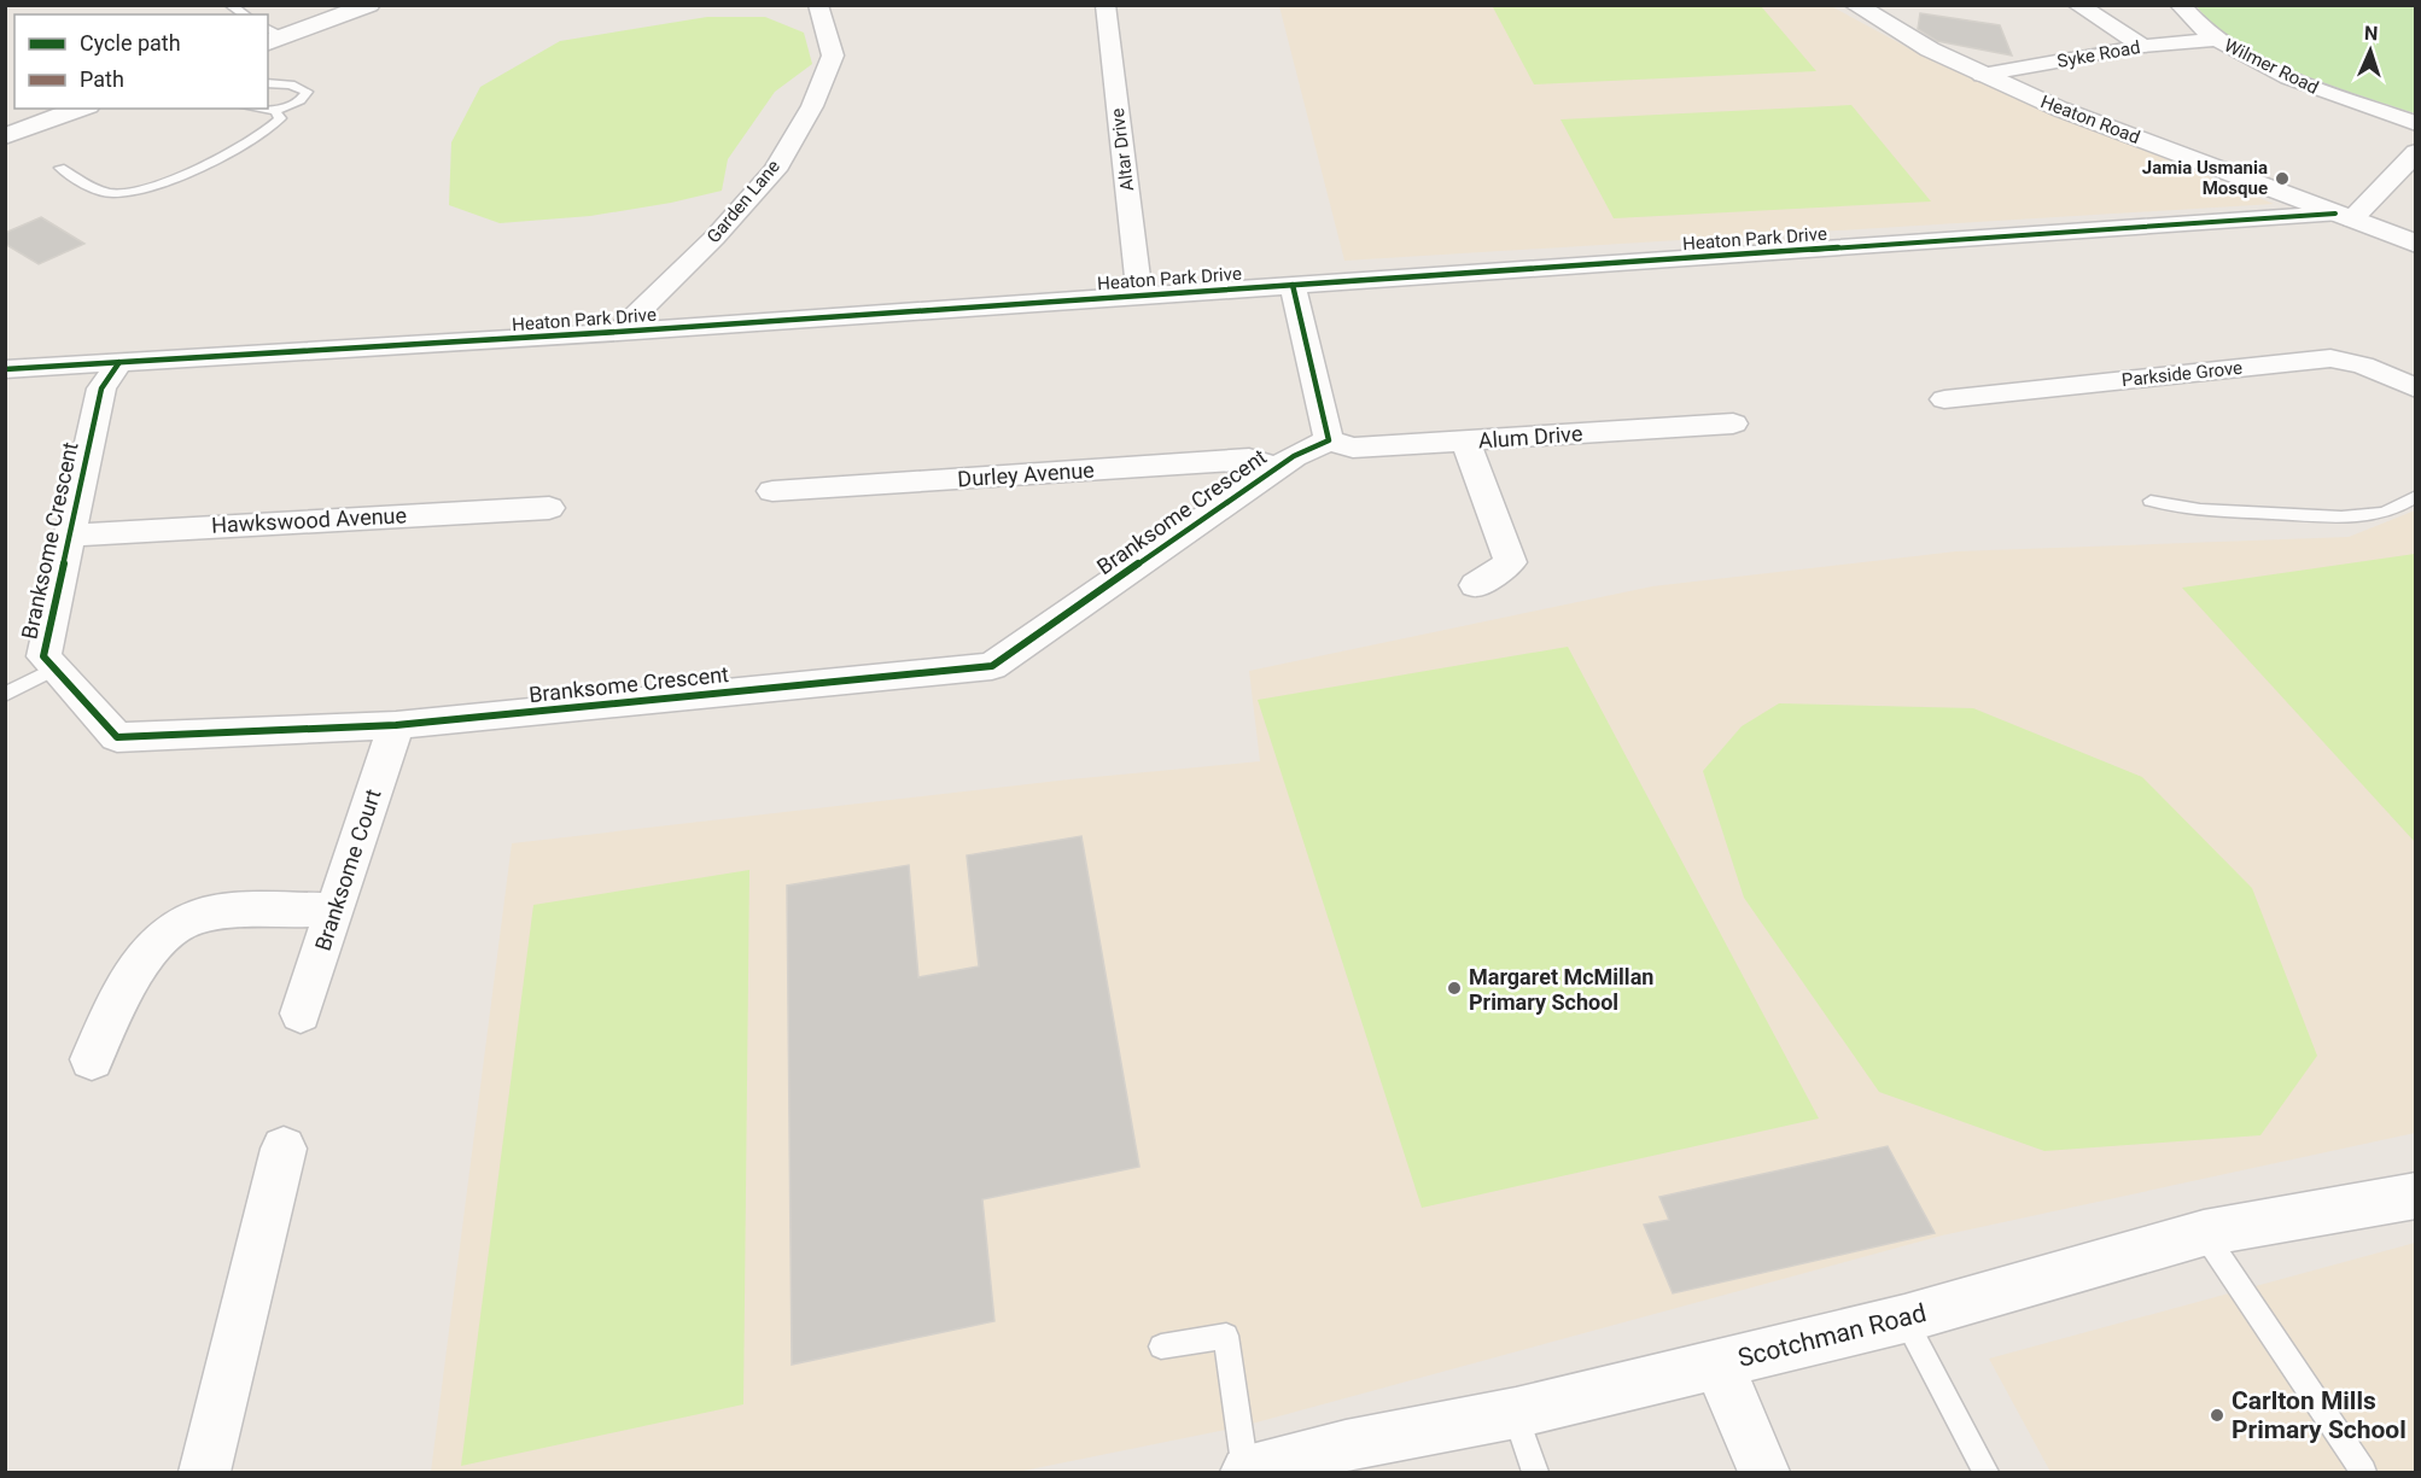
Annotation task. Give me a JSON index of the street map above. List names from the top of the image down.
{
  "streets": {
    "street": [
      "Syke Road",
      "Wilmer Road",
      "Heaton Road",
      "Altar Drive",
      "Garden Lane",
      "Heaton Park Drive",
      "Parkside Grove",
      "Alum Drive",
      "Durley Avenue",
      "Branksome Crescent",
      "Hawkswood Avenue",
      "Branksome Court",
      "Scotchman Road"
    ]
  },
  "crossings": [
    ["Syke Road", "Wilmer Road"],
    ["Syke Road", "Heaton Road"],
    ["Heaton Road", "Heaton Park Drive"],
    ["Altar Drive", "Heaton Park Drive"],
    ["Garden Lane", "Heaton Park Drive"],
    ["Heaton Park Drive", "Branksome Crescent"],
    ["Alum Drive", "Branksome Crescent"],
    ["Durley Avenue", "Branksome Crescent"],
    ["Branksome Crescent", "Hawkswood Avenue"],
    ["Branksome Crescent", "Branksome Court"]
  ],
  "places": ["Jamia Usmania Mosque", "Margaret McMillan Primary School", "Carlton Mills Primary School"],
  "legend": ["Cycle path", "Path"],
  "north": "top"
}
